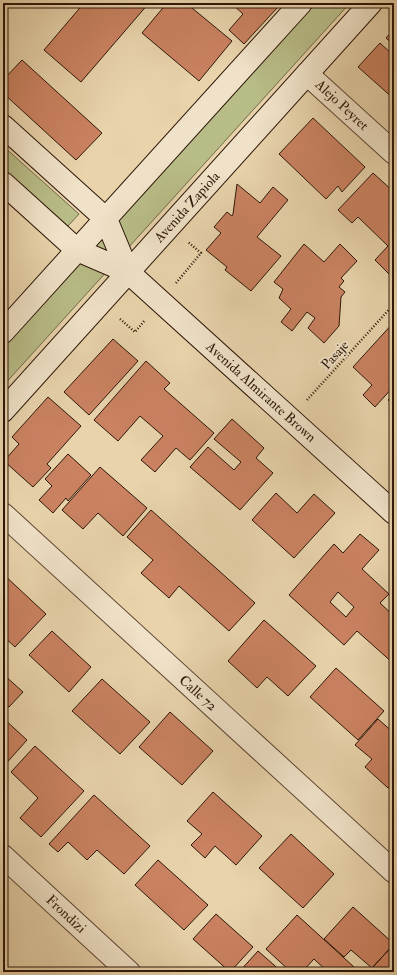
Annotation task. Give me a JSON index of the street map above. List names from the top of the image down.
{
  "streets": {
    "main road": [
      "Alejo Peyret",
      "Avenida Zapiola",
      "Avenida Almirante Brown",
      "Calle 72",
      "Frondizi"
    ],
    "path": ["Pasaje"]
  },
  "crossings": [
    ["Alejo Peyret", "Avenida Zapiola"],
    ["Avenida Zapiola", "Avenida Almirante Brown"],
    ["Pasaje", "Avenida Almirante Brown"]
  ]
}
